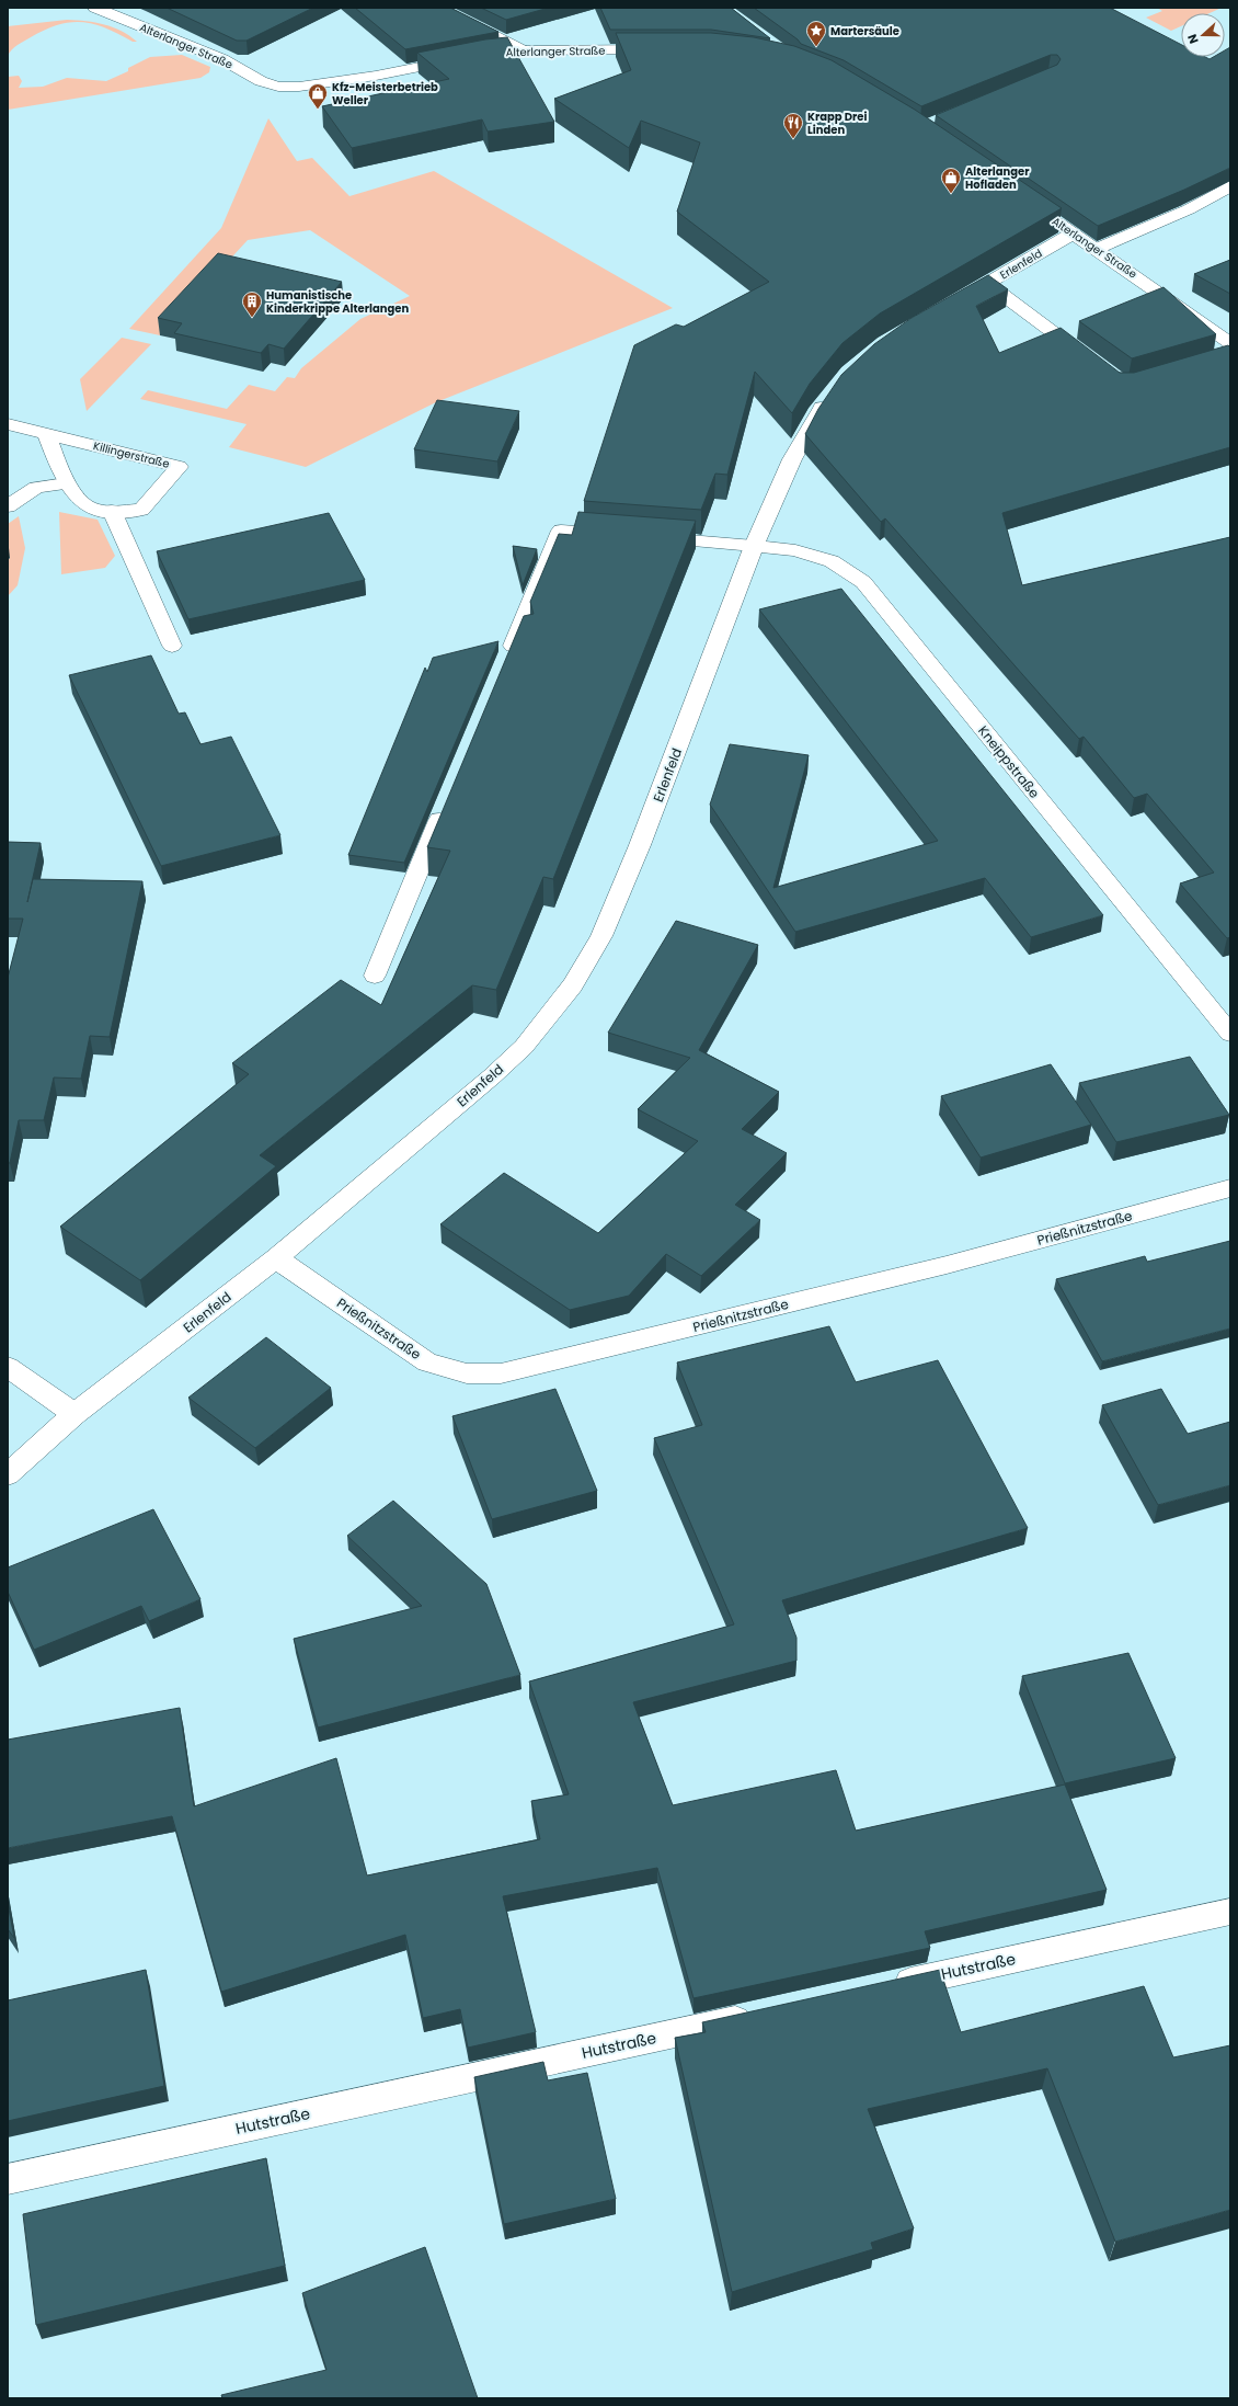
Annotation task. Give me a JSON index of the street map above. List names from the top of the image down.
{
  "streets": {
    "street": [
      "Alterlanger Straße",
      "Erlenfeld",
      "Killingerstraße",
      "Kneippstraße",
      "Prießnitzstraße",
      "Hutstraße"
    ]
  },
  "crossings": [
    ["Alterlanger Straße", "Erlenfeld"],
    ["Erlenfeld", "Kneippstraße"],
    ["Erlenfeld", "Prießnitzstraße"]
  ],
  "places": {
    "place": ["Martersäule"],
    "shop": ["Kfz-Meisterbetrieb Weller", "Alterlanger Hofladen"],
    "restaurant": ["Krapp Drei Linden"],
    "building": ["Humanistische Kinderkrippe Alterlangen"]
  },
  "north": "left"
}
